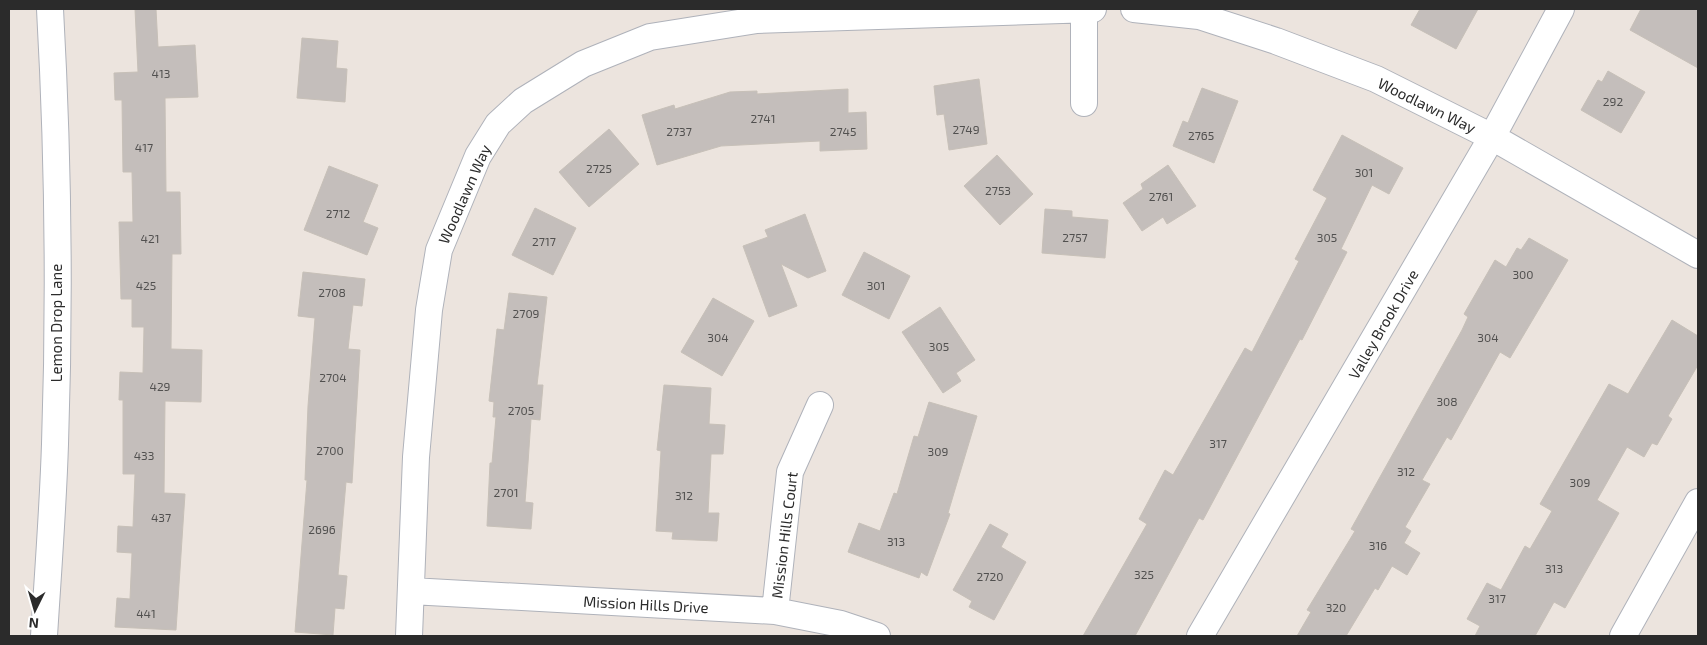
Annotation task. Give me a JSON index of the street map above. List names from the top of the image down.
{
  "streets": {
    "street": [
      "Woodlawn Way",
      "Lemon Drop Lane",
      "Valley Brook Drive",
      "Mission Hills Court",
      "Mission Hills Drive"
    ]
  },
  "crossings": [
    ["Woodlawn Way", "Valley Brook Drive"],
    ["Woodlawn Way", "Mission Hills Drive"],
    ["Mission Hills Court", "Mission Hills Drive"]
  ],
  "house_numbers": [
    "413",
    "292",
    "2741",
    "2749",
    "2737",
    "2745",
    "2765",
    "417",
    "2725",
    "301",
    "2753",
    "2761",
    "2712",
    "2757",
    "305",
    "421",
    "2717",
    "300",
    "425",
    "301",
    "2708",
    "2709",
    "304",
    "304",
    "305",
    "2704",
    "429",
    "308",
    "2705",
    "317",
    "2700",
    "309",
    "433",
    "312",
    "309",
    "2701",
    "312",
    "437",
    "2696",
    "313",
    "316",
    "313",
    "325",
    "2720",
    "317",
    "320",
    "441"
  ],
  "north": "bottom"
}
